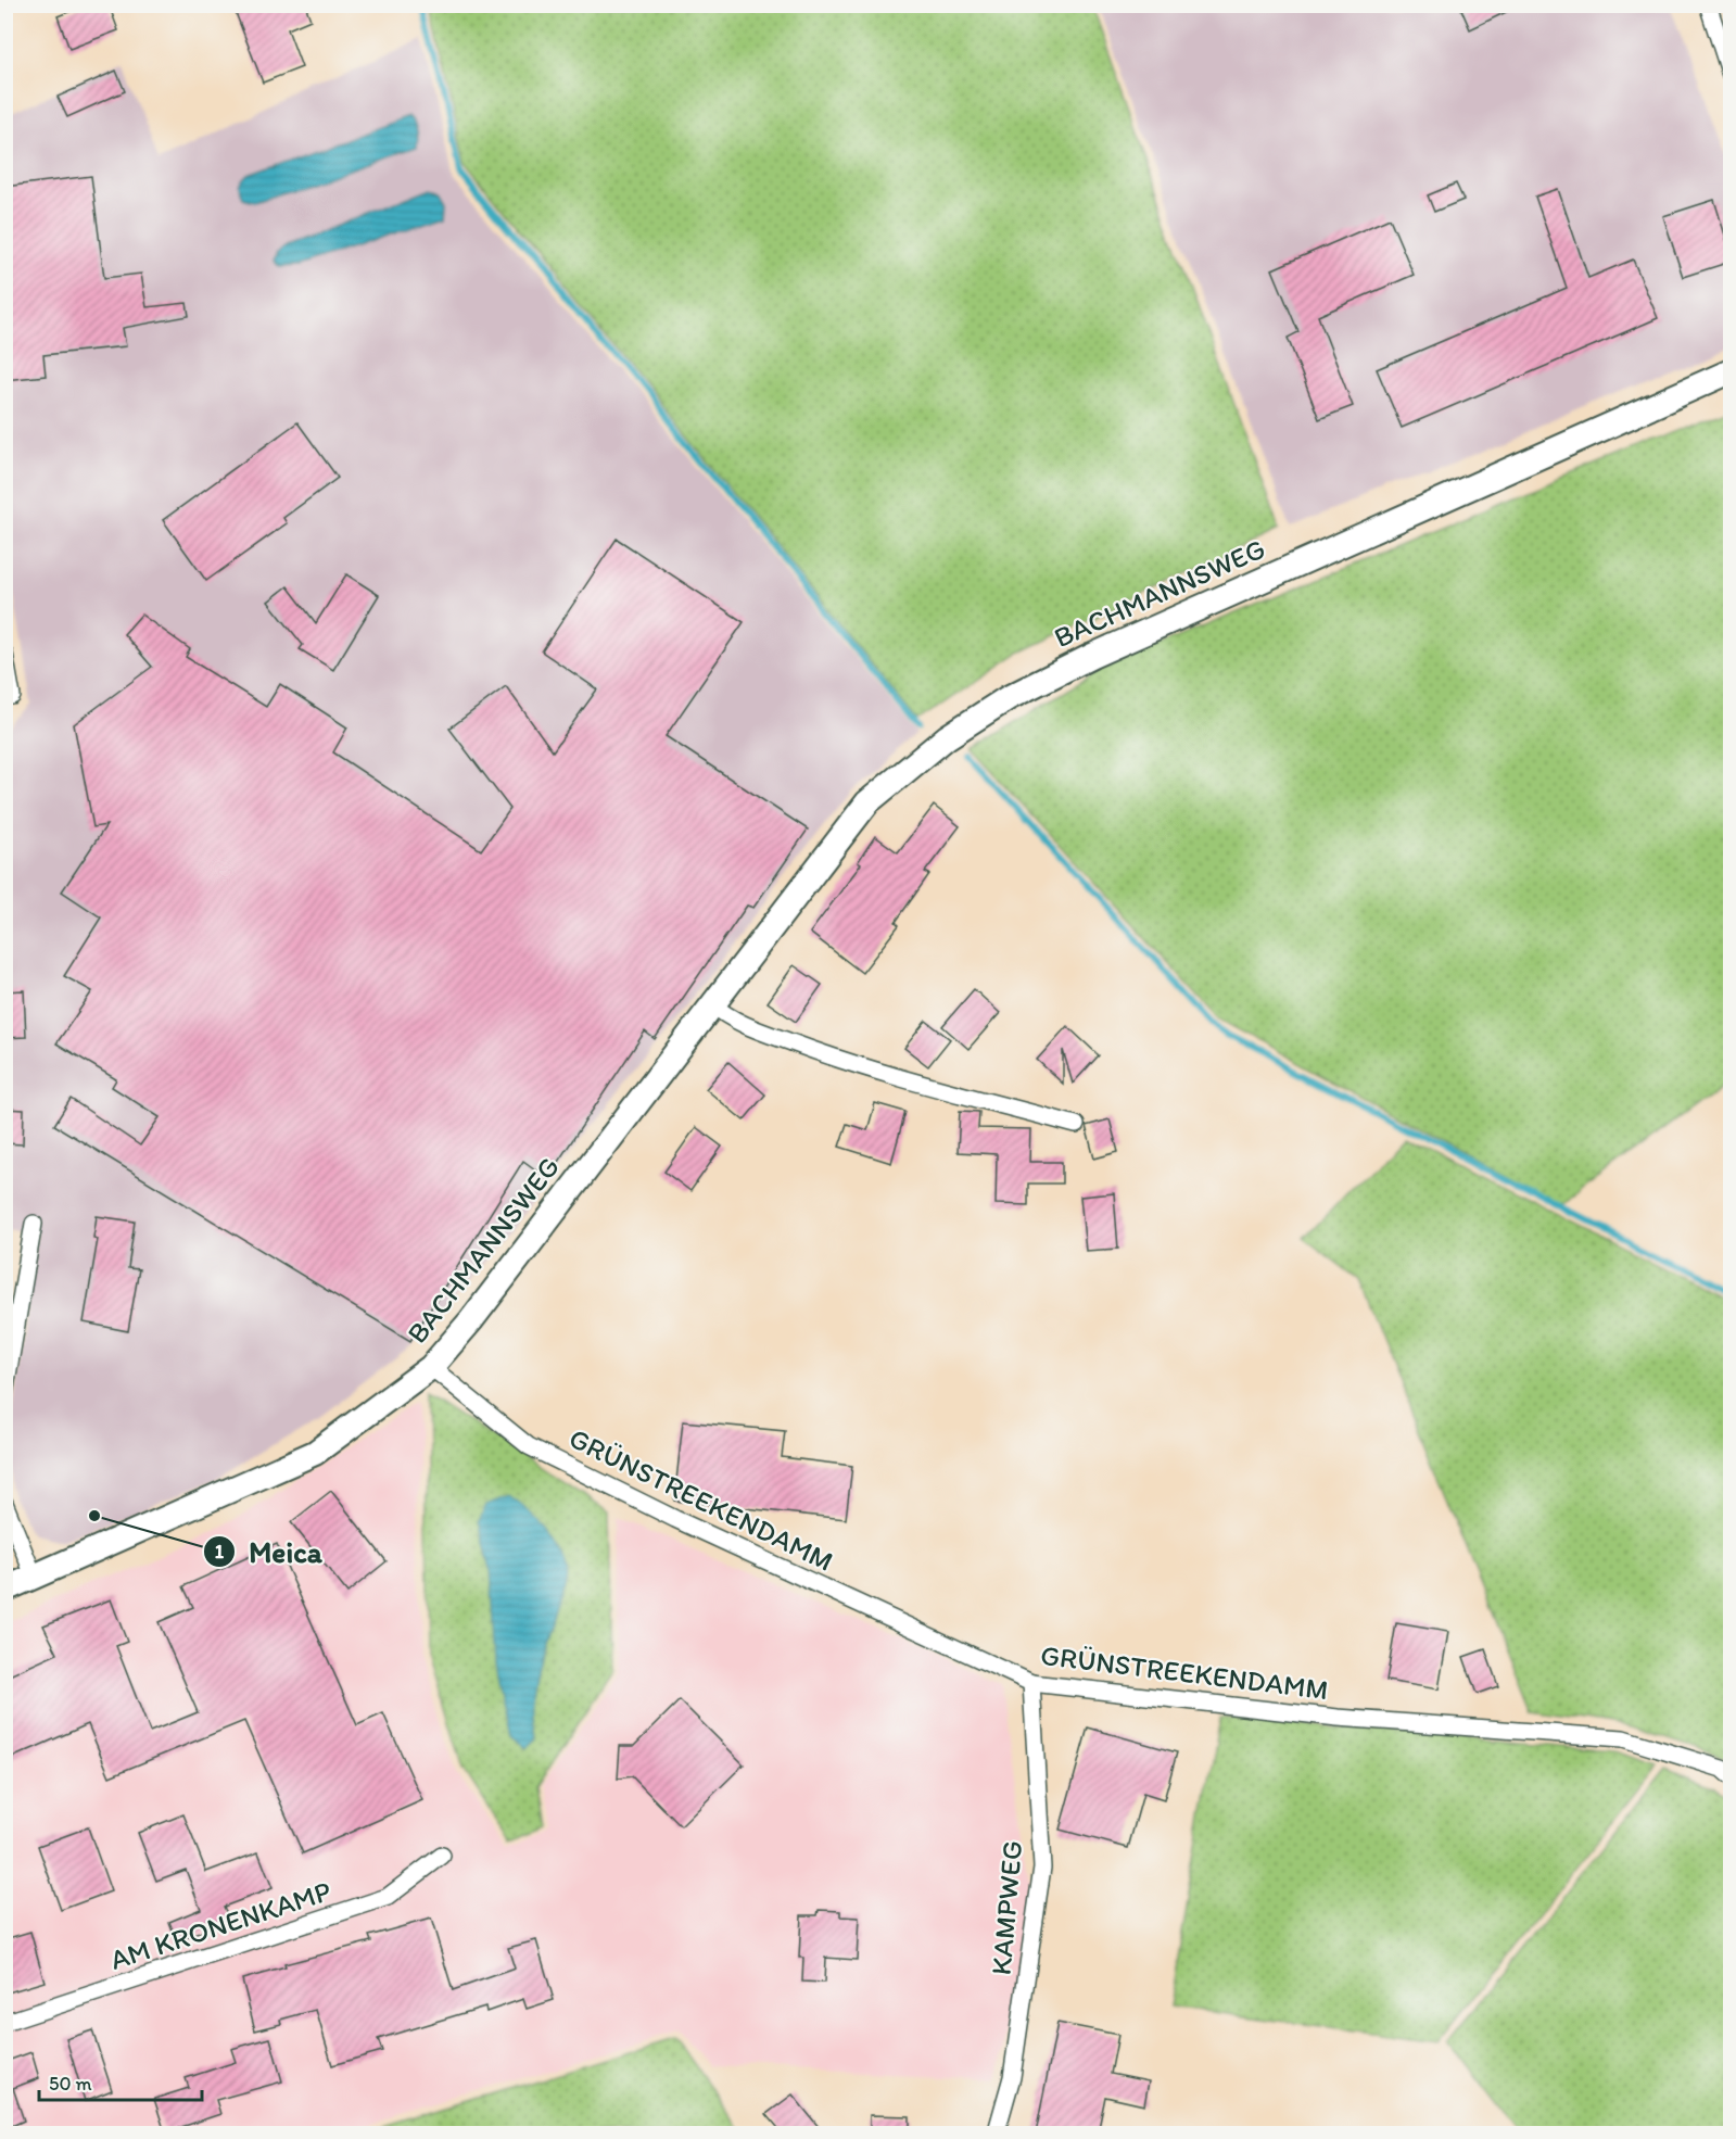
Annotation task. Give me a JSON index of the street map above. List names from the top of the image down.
{
  "streets": {
    "street": [
      "BACHMANNSWEG",
      "GRÜNSTREEKENDAMM",
      "KAMPWEG",
      "AM KRONENKAMP"
    ]
  },
  "crossings": [
    ["BACHMANNSWEG", "GRÜNSTREEKENDAMM"],
    ["GRÜNSTREEKENDAMM", "KAMPWEG"]
  ],
  "places": ["Meica"],
  "scale_bar": "50 m"
}
